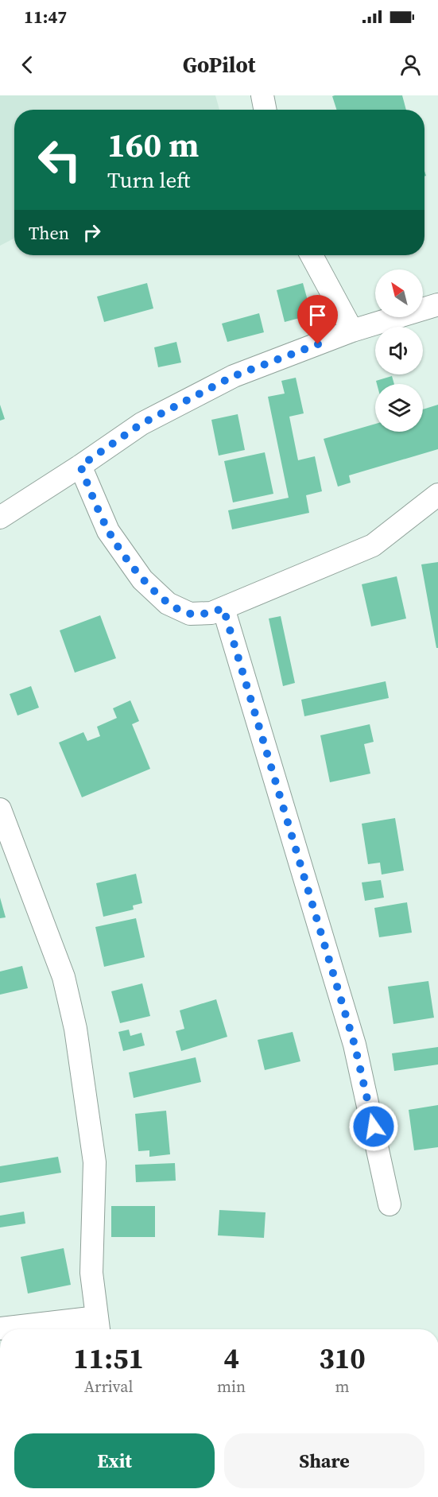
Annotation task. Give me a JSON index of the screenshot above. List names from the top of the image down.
{
  "north": "top left",
  "page": {
    "status": "11:47",
    "header": "GoPilot",
    "turn": ["160 m", "Turn left"],
    "then": "Then",
    "eta": [
      "11:51",
      "Arrival",
      "4",
      "min",
      "310",
      "m"
    ],
    "buttons": ["Exit", "Share"]
  }
}
